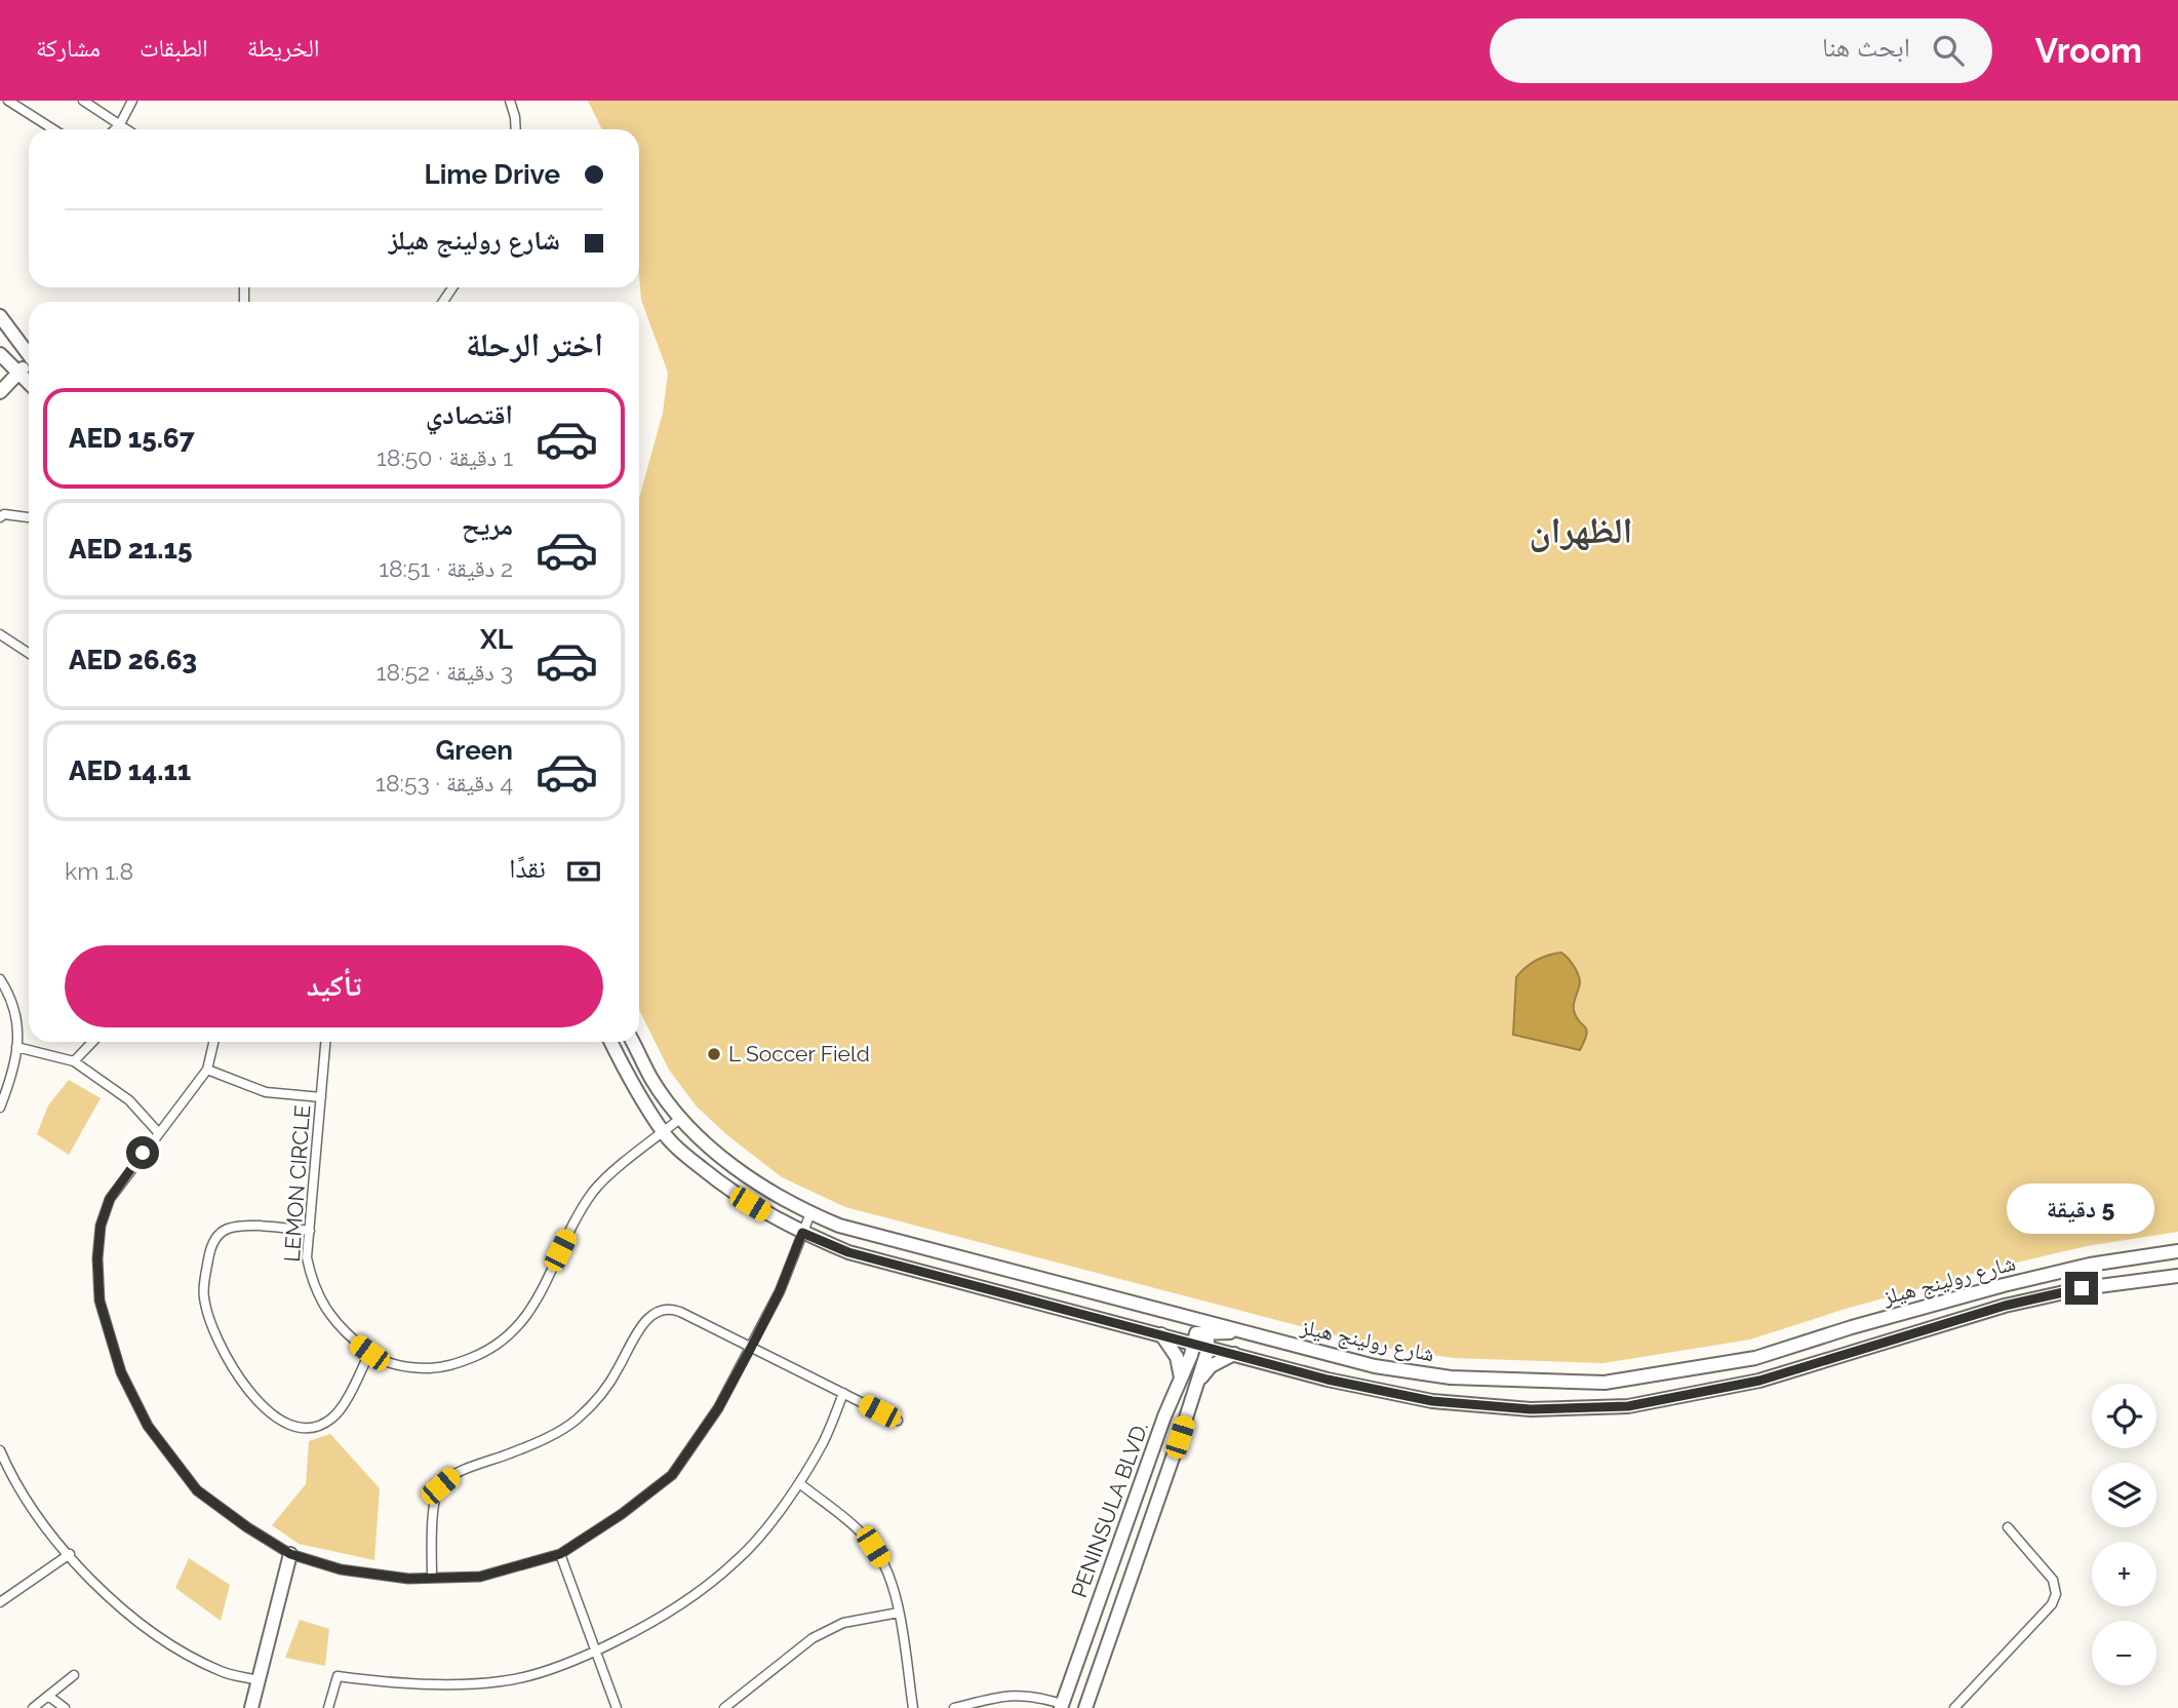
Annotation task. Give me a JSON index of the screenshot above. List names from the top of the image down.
{
  "streets": {
    "main road": ["شارع رولينج هيلز", "PENINSULA BLVD."],
    "street": ["LEMON CIRCLE"]
  },
  "crossings": [
    ["LEMON CIRCLE", "شارع رولينج هيلز"],
    ["شارع رولينج هيلز", "PENINSULA BLVD."]
  ],
  "districts": ["الظهران"],
  "places": ["L Soccer Field"],
  "page": {
    "header": "Vroom",
    "search": "ابحث هنا",
    "nav": ["الخريطة", "الطبقات", "مشاركة"],
    "banner": ["Lime Drive", "شارع رولينج هيلز"],
    "heading": "اختر الرحلة",
    "list": [
      {
        "name": "اقتصادي",
        "note": "1 دقيقة · 18:50",
        "value": "AED 15.67"
      },
      {
        "name": "مريح",
        "note": "2 دقيقة · 18:51",
        "value": "AED 21.15"
      },
      {
        "name": "XL",
        "note": "3 دقيقة · 18:52",
        "value": "AED 26.63"
      },
      {
        "name": "Green",
        "note": "4 دقيقة · 18:53",
        "value": "AED 14.11"
      }
    ],
    "pay": ["نقدًا", "1.8 km"],
    "buttons": "تأكيد",
    "bubble": "5 دقيقة",
    "map_buttons": ["+", "−"]
  }
}
